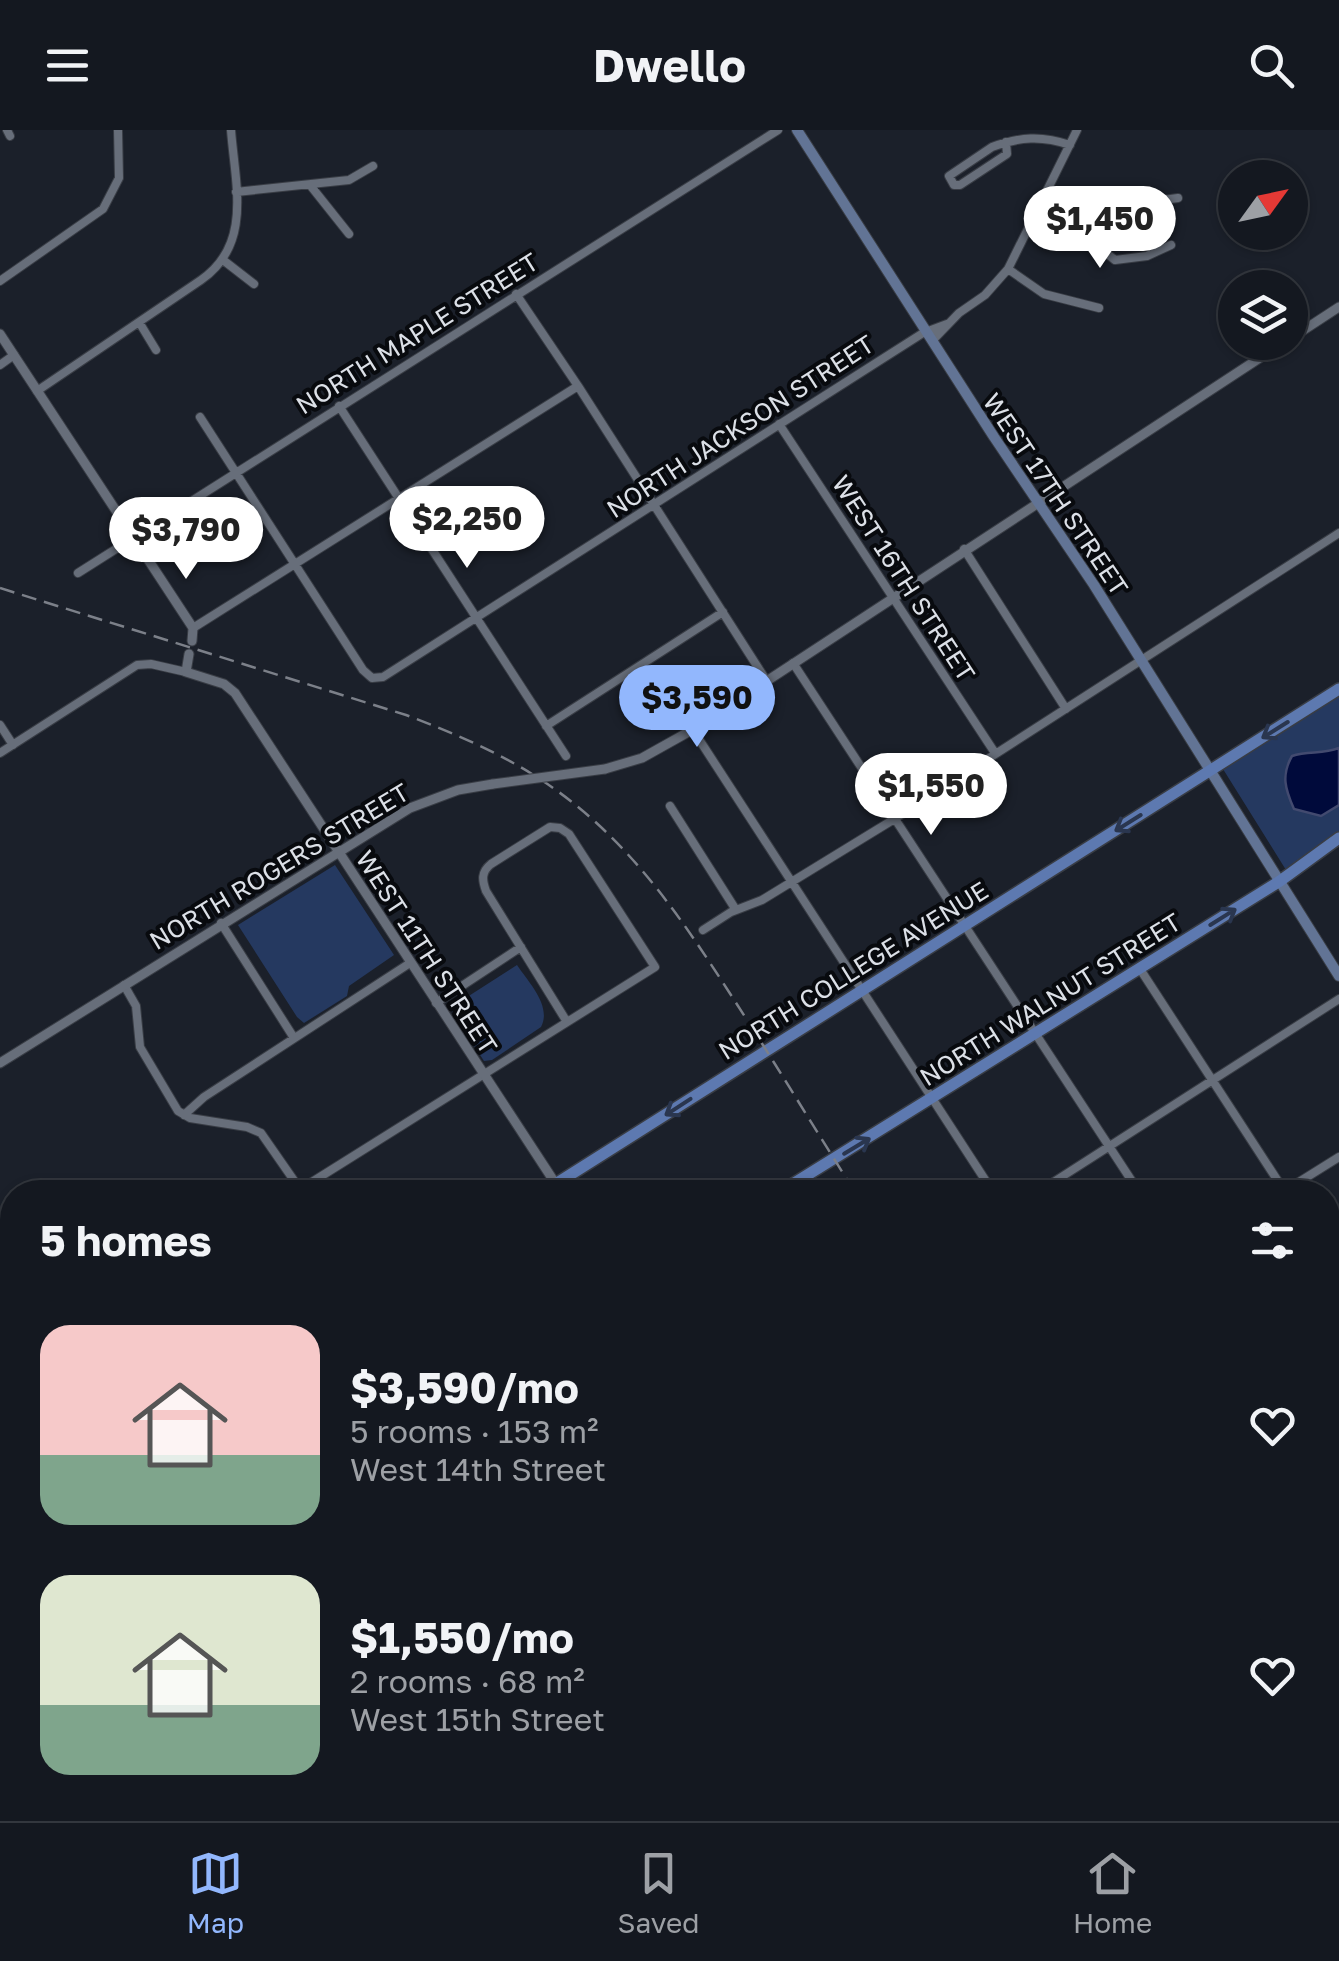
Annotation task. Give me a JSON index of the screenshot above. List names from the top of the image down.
{
  "streets": {
    "main road": ["WEST 17TH STREET", "NORTH COLLEGE AVENUE", "NORTH WALNUT STREET"],
    "street": [
      "NORTH MAPLE STREET",
      "NORTH JACKSON STREET",
      "WEST 16TH STREET",
      "NORTH ROGERS STREET",
      "WEST 11TH STREET"
    ]
  },
  "crossings": [
    ["NORTH JACKSON STREET", "WEST 17TH STREET"],
    ["NORTH JACKSON STREET", "WEST 16TH STREET"],
    ["WEST 17TH STREET", "NORTH ROGERS STREET"],
    ["WEST 17TH STREET", "NORTH COLLEGE AVENUE"],
    ["WEST 17TH STREET", "NORTH WALNUT STREET"],
    ["WEST 16TH STREET", "NORTH ROGERS STREET"],
    ["NORTH ROGERS STREET", "WEST 11TH STREET"]
  ],
  "one_way": ["NORTH COLLEGE AVENUE", "NORTH WALNUT STREET"],
  "north": "top right",
  "page": {
    "header": "Dwello",
    "price": [
      "$1,450",
      "$2,250",
      "$3,790",
      "$3,590",
      "$1,550"
    ],
    "heading": "5 homes",
    "list": [
      {
        "name": "$3,590/mo",
        "note": "5 rooms · 153 m² · West 14th Street"
      },
      {
        "name": "$1,550/mo",
        "note": "2 rooms · 68 m² · West 15th Street"
      }
    ],
    "tabs": ["Map", "Saved", "Home"]
  }
}
